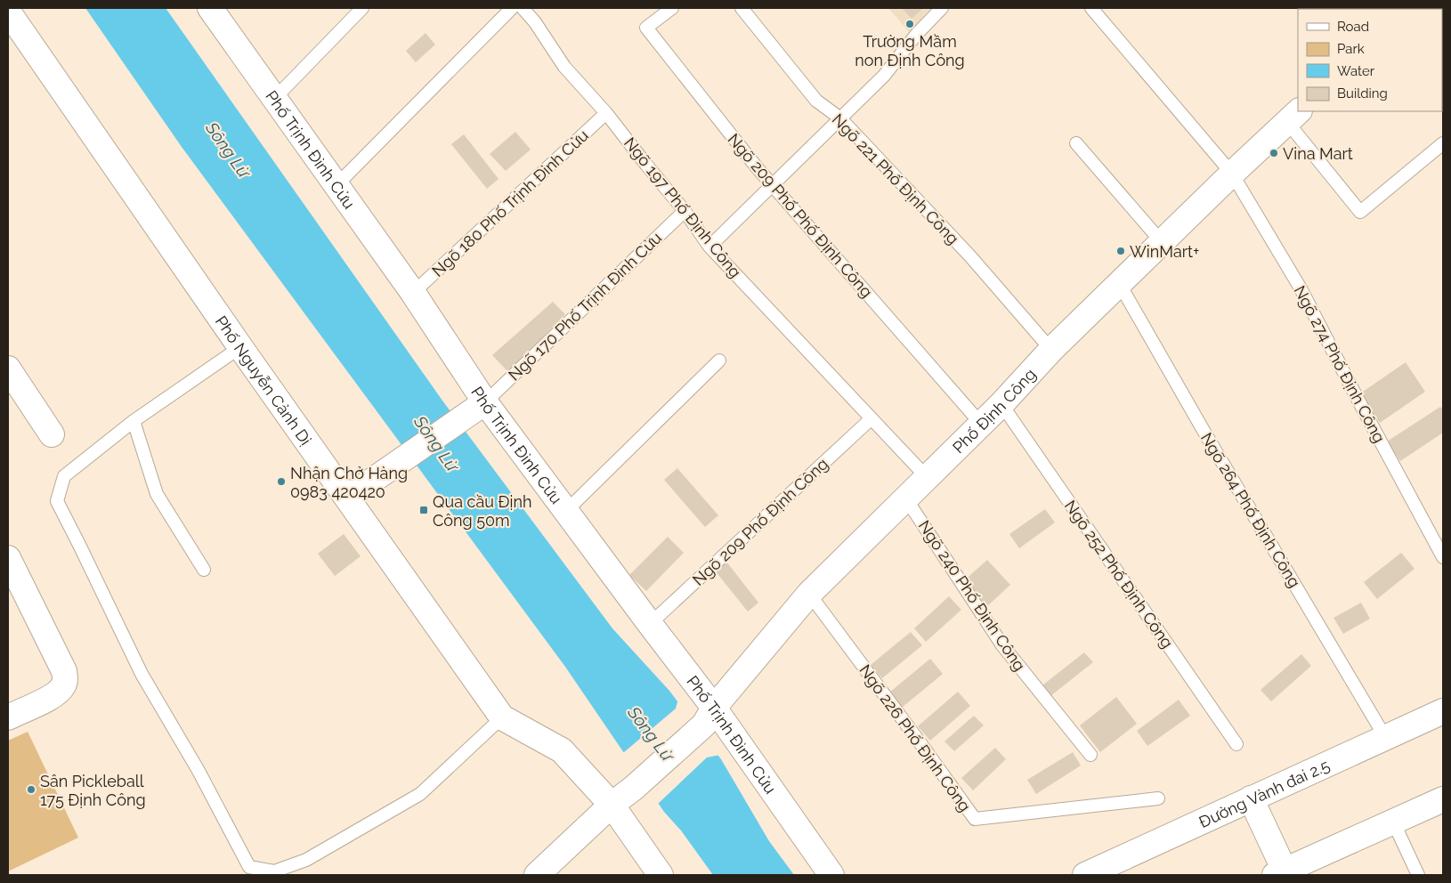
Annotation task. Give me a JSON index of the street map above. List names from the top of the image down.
{
  "streets": {
    "main road": [
      "Phố Trịnh Đình Cửu",
      "Phố Nguyễn Cảnh Dị",
      "Phố Định Công",
      "Đường Vành đai 2.5"
    ],
    "lane": [
      "Ngõ 221 Phố Định Công",
      "Ngõ 180 Phố Trịnh Đình Cửu",
      "Ngõ 197 Phố Định Công",
      "Ngõ 209 Phố Phố Định Công",
      "Ngõ 170 Phố Trịnh Đình Cửu",
      "Ngõ 274 Phố Định Công",
      "Ngõ 264 Phố Định Công",
      "Ngõ 209 Phố Định Công",
      "Ngõ 252 Phố Định Công",
      "Ngõ 240 Phố Định Công",
      "Ngõ 226 Phố Định Công"
    ]
  },
  "crossings": [
    ["Phố Trịnh Đình Cửu", "Ngõ 180 Phố Trịnh Đình Cửu"],
    ["Phố Trịnh Đình Cửu", "Ngõ 170 Phố Trịnh Đình Cửu"],
    ["Phố Trịnh Đình Cửu", "Phố Định Công"],
    ["Phố Trịnh Đình Cửu", "Ngõ 209 Phố Định Công"],
    ["Ngõ 221 Phố Định Công", "Phố Định Công"],
    ["Ngõ 180 Phố Trịnh Đình Cửu", "Ngõ 197 Phố Định Công"],
    ["Ngõ 197 Phố Định Công", "Ngõ 170 Phố Trịnh Đình Cửu"],
    ["Ngõ 197 Phố Định Công", "Phố Định Công"],
    ["Ngõ 197 Phố Định Công", "Ngõ 209 Phố Định Công"],
    ["Ngõ 209 Phố Phố Định Công", "Phố Định Công"],
    ["Ngõ 274 Phố Định Công", "Phố Định Công"],
    ["Phố Nguyễn Cảnh Dị", "Phố Định Công"],
    ["Phố Định Công", "Ngõ 264 Phố Định Công"],
    ["Phố Định Công", "Ngõ 252 Phố Định Công"],
    ["Phố Định Công", "Ngõ 240 Phố Định Công"],
    ["Phố Định Công", "Ngõ 226 Phố Định Công"],
    ["Ngõ 264 Phố Định Công", "Đường Vành đai 2.5"]
  ],
  "water": ["Sông Lừ"],
  "places": {
    "other": [
      "Trường Mầm non Định Công",
      "Vina Mart",
      "WinMart+",
      "Nhận Chở Hàng 0983 420420",
      "Sân Pickleball 175 Định Công"
    ],
    "transit": ["Qua cầu Định Công 50m"]
  },
  "legend": [
    "Road",
    "Park",
    "Water",
    "Building"
  ]
}
